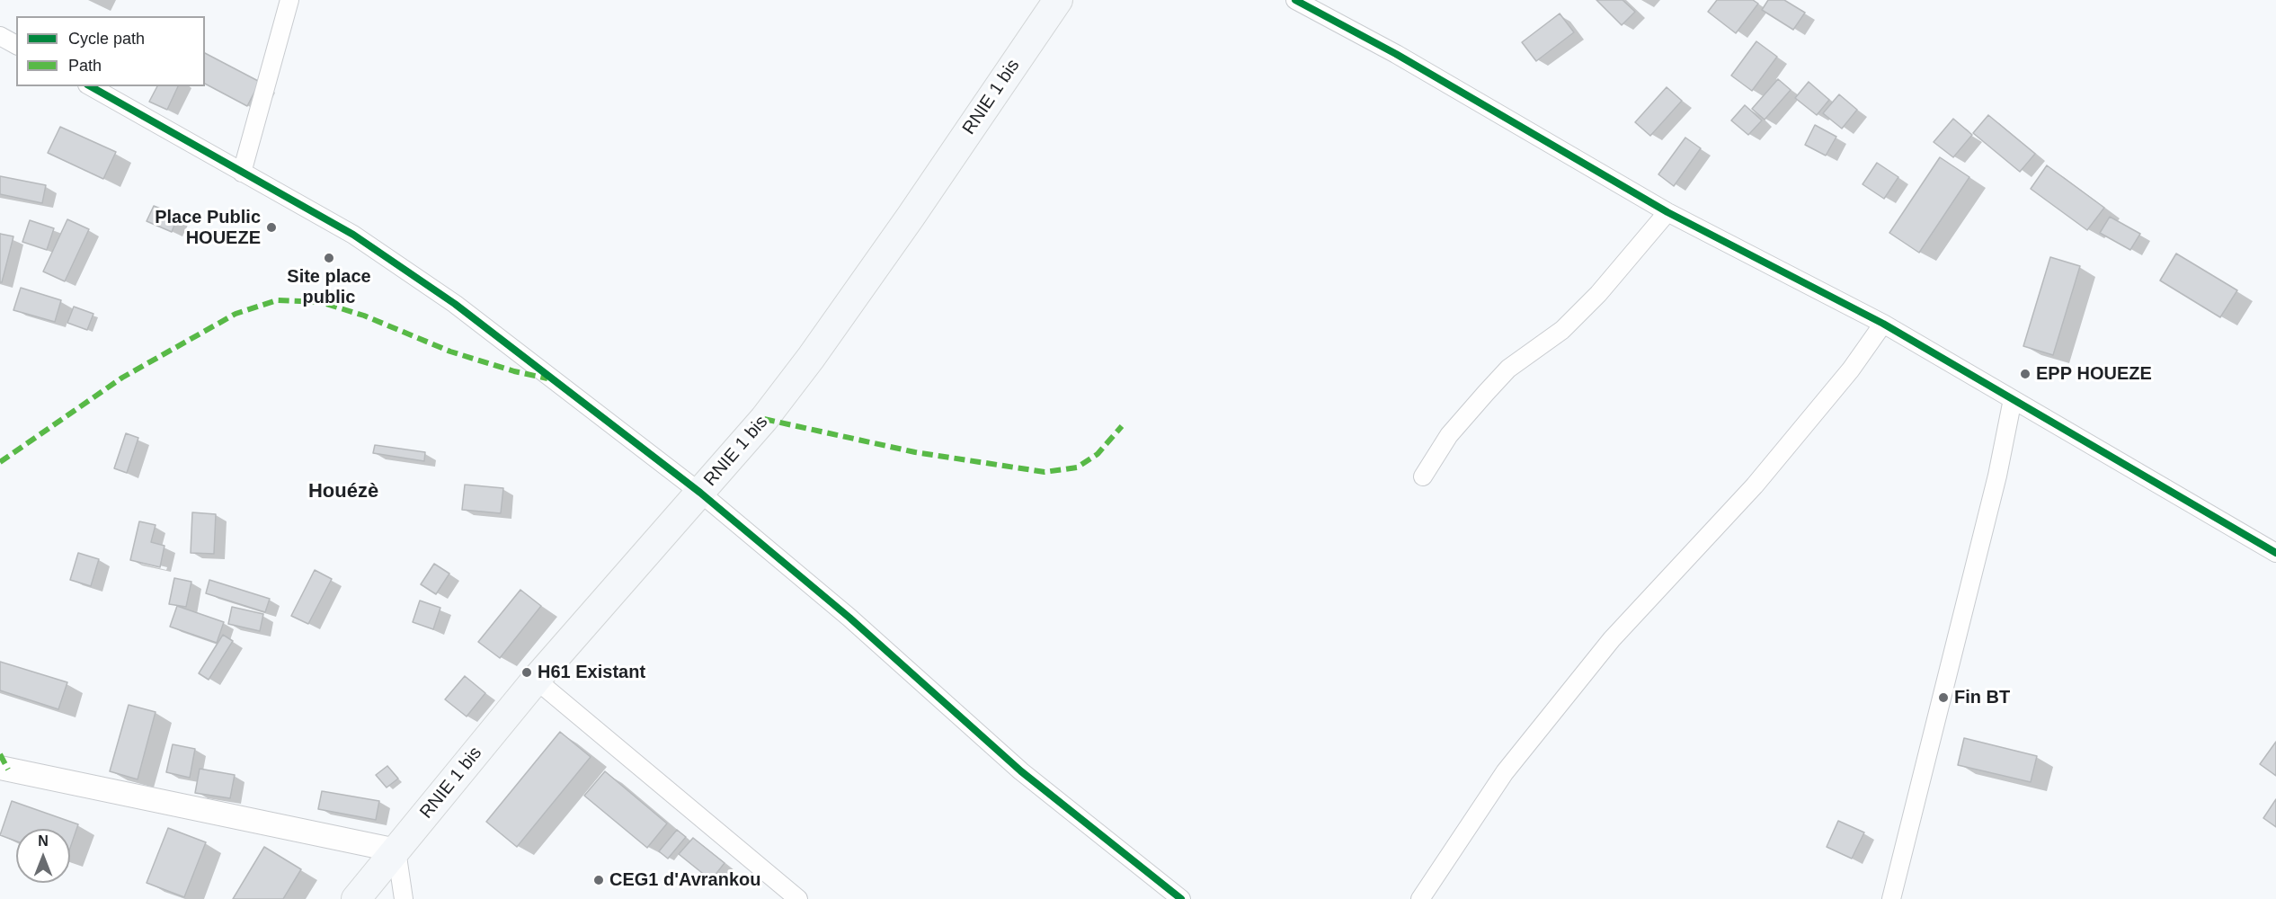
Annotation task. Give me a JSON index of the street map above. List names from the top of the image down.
{
  "streets": {
    "main road": ["RNIE 1 bis"]
  },
  "districts": ["Houézè"],
  "places": [
    "Place Public HOUEZE",
    "Site place public",
    "EPP HOUEZE",
    "H61 Existant",
    "Fin BT",
    "CEG1 d'Avrankou"
  ],
  "legend": ["Cycle path", "Path"],
  "north": "top"
}
